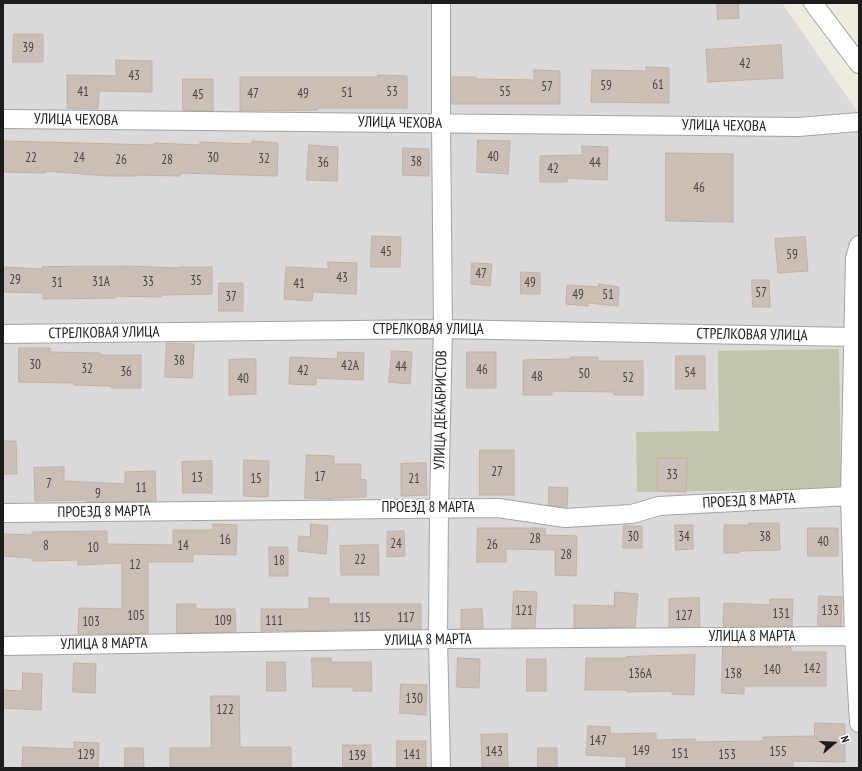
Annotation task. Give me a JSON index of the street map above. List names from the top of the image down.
{
  "streets": {
    "street": [
      "УЛИЦА ЧЕХОВА",
      "СТРЕЛКОВАЯ УЛИЦА",
      "УЛИЦА ДЕКАБРИСТОВ",
      "ПРОЕЗД 8 МАРТА",
      "УЛИЦА 8 МАРТА"
    ]
  },
  "crossings": [
    ["УЛИЦА ЧЕХОВА", "УЛИЦА ДЕКАБРИСТОВ"],
    ["СТРЕЛКОВАЯ УЛИЦА", "УЛИЦА ДЕКАБРИСТОВ"],
    ["УЛИЦА ДЕКАБРИСТОВ", "ПРОЕЗД 8 МАРТА"],
    ["УЛИЦА ДЕКАБРИСТОВ", "УЛИЦА 8 МАРТА"]
  ],
  "house_numbers": [
    "39",
    "42",
    "43",
    "61",
    "59",
    "57",
    "41",
    "53",
    "55",
    "51",
    "47",
    "49",
    "45",
    "40",
    "22",
    "24",
    "30",
    "32",
    "26",
    "28",
    "38",
    "36",
    "44",
    "42",
    "46",
    "45",
    "59",
    "47",
    "43",
    "29",
    "35",
    "31А",
    "33",
    "31",
    "49",
    "41",
    "57",
    "49",
    "51",
    "37",
    "38",
    "30",
    "42А",
    "44",
    "32",
    "46",
    "42",
    "36",
    "54",
    "50",
    "48",
    "52",
    "40",
    "27",
    "33",
    "17",
    "13",
    "15",
    "21",
    "7",
    "11",
    "9",
    "30",
    "34",
    "38",
    "28",
    "16",
    "40",
    "24",
    "26",
    "8",
    "14",
    "10",
    "28",
    "22",
    "18",
    "12",
    "121",
    "133",
    "131",
    "105",
    "127",
    "115",
    "117",
    "109",
    "111",
    "103",
    "142",
    "140",
    "136А",
    "138",
    "130",
    "122",
    "147",
    "149",
    "143",
    "155",
    "151",
    "129",
    "141",
    "153",
    "139"
  ],
  "north": "right"
}
